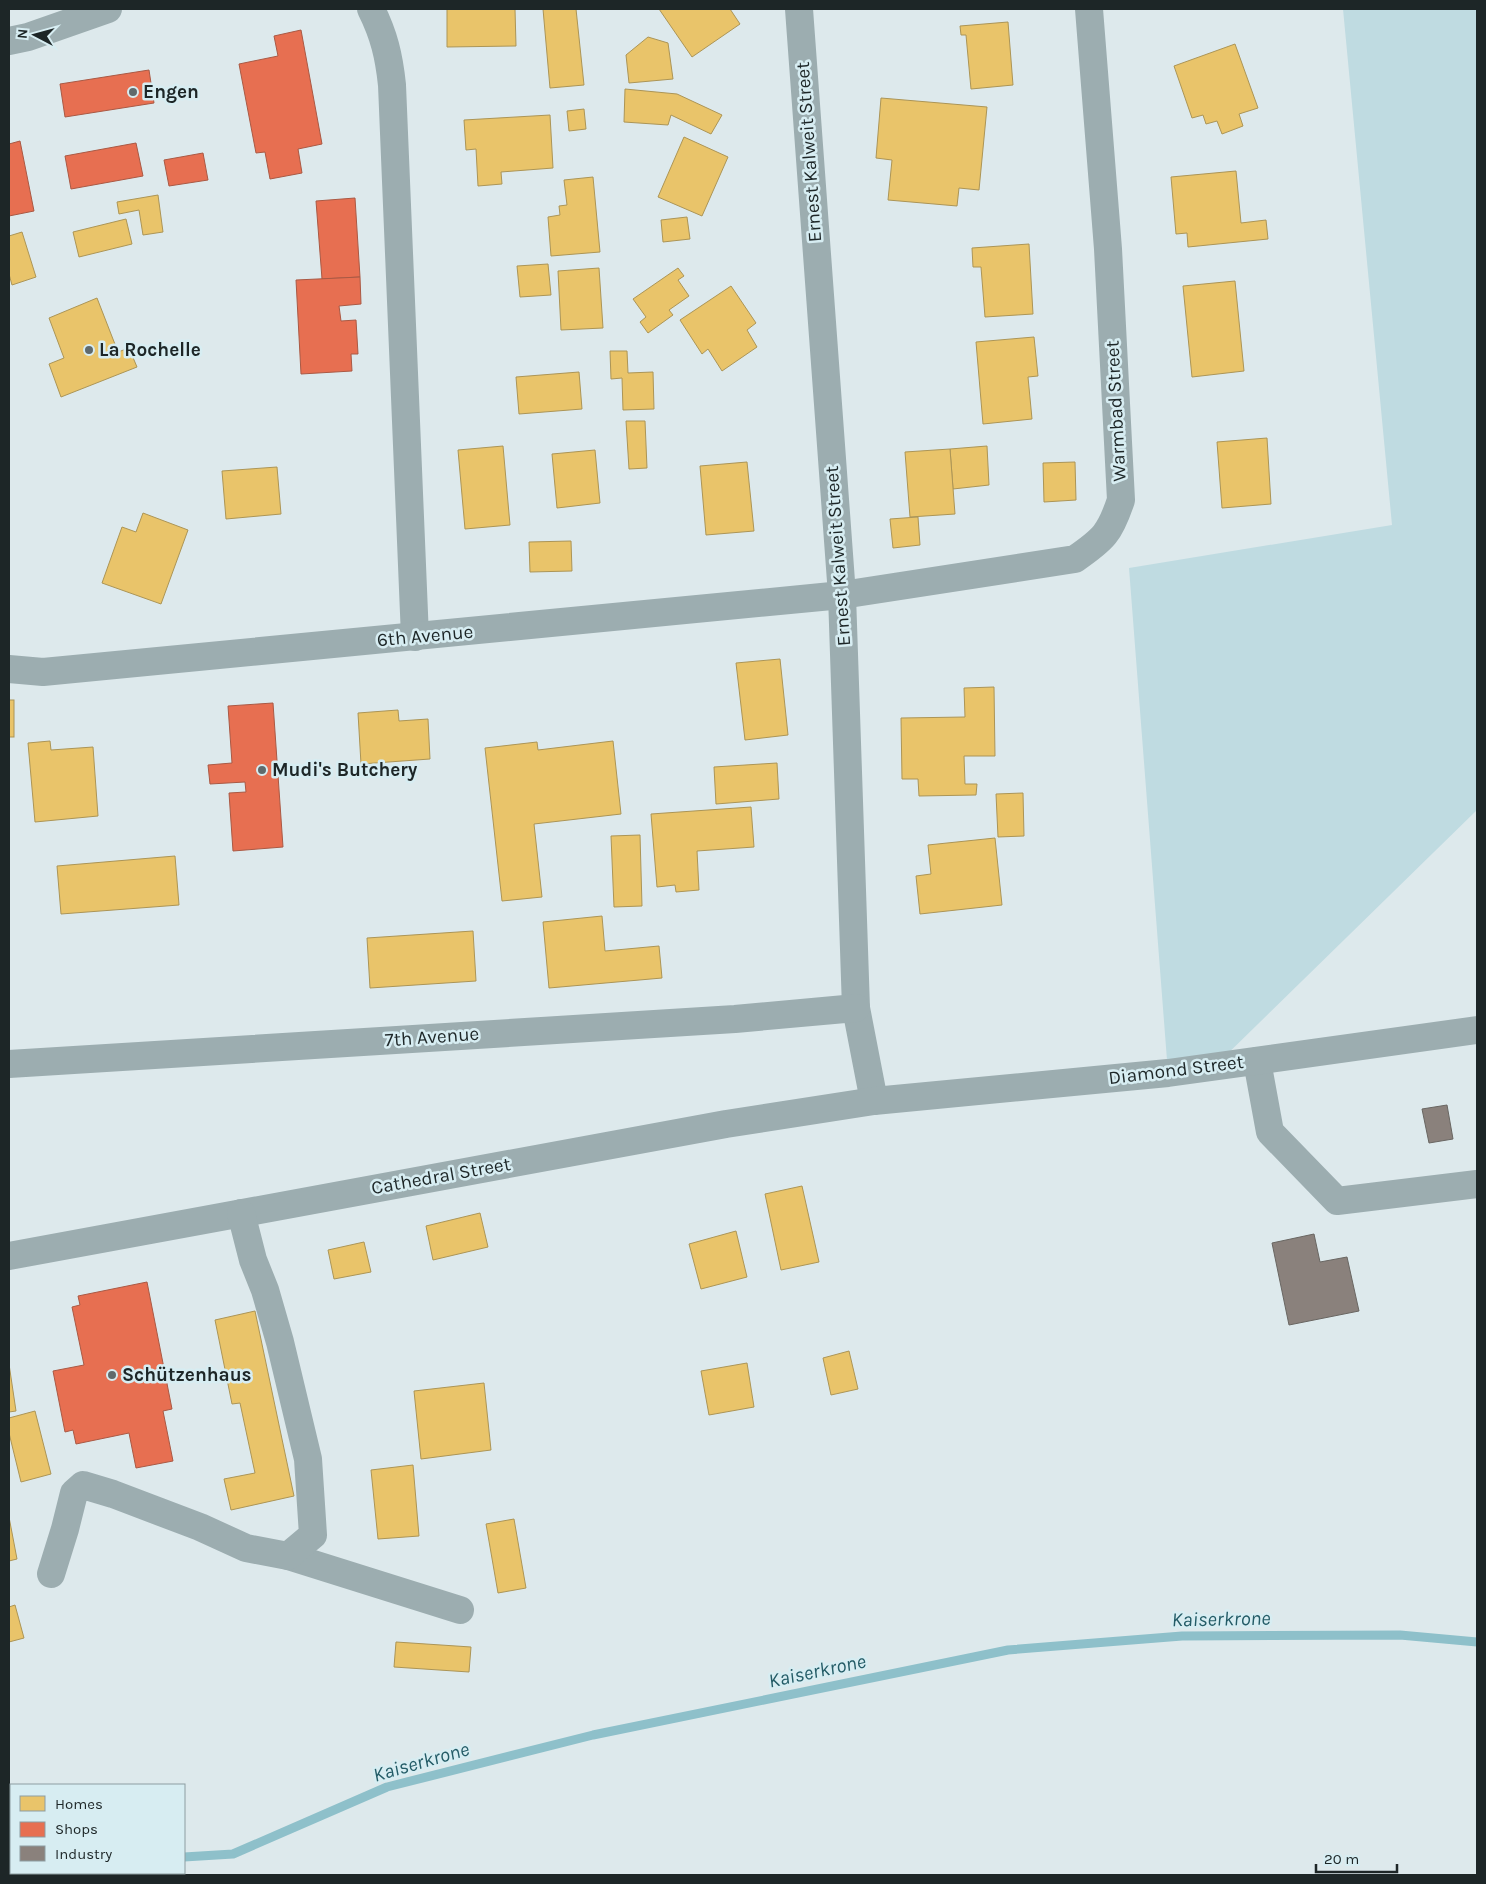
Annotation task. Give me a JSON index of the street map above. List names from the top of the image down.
{
  "streets": {
    "street": [
      "Ernest Kalweit Street",
      "Warmbad Street",
      "6th Avenue",
      "7th Avenue",
      "Diamond Street",
      "Cathedral Street"
    ]
  },
  "crossings": [
    ["Ernest Kalweit Street", "Warmbad Street"],
    ["Ernest Kalweit Street", "6th Avenue"],
    ["Ernest Kalweit Street", "7th Avenue"],
    ["Ernest Kalweit Street", "Diamond Street"],
    ["Ernest Kalweit Street", "Cathedral Street"],
    ["Warmbad Street", "6th Avenue"],
    ["Diamond Street", "Cathedral Street"]
  ],
  "water": ["Kaiserkrone"],
  "places": [
    "Engen",
    "La Rochelle",
    "Mudi's Butchery",
    "Schützenhaus"
  ],
  "legend": ["Homes", "Shops", "Industry"],
  "scale_bar": "20 m",
  "north": "left"
}
